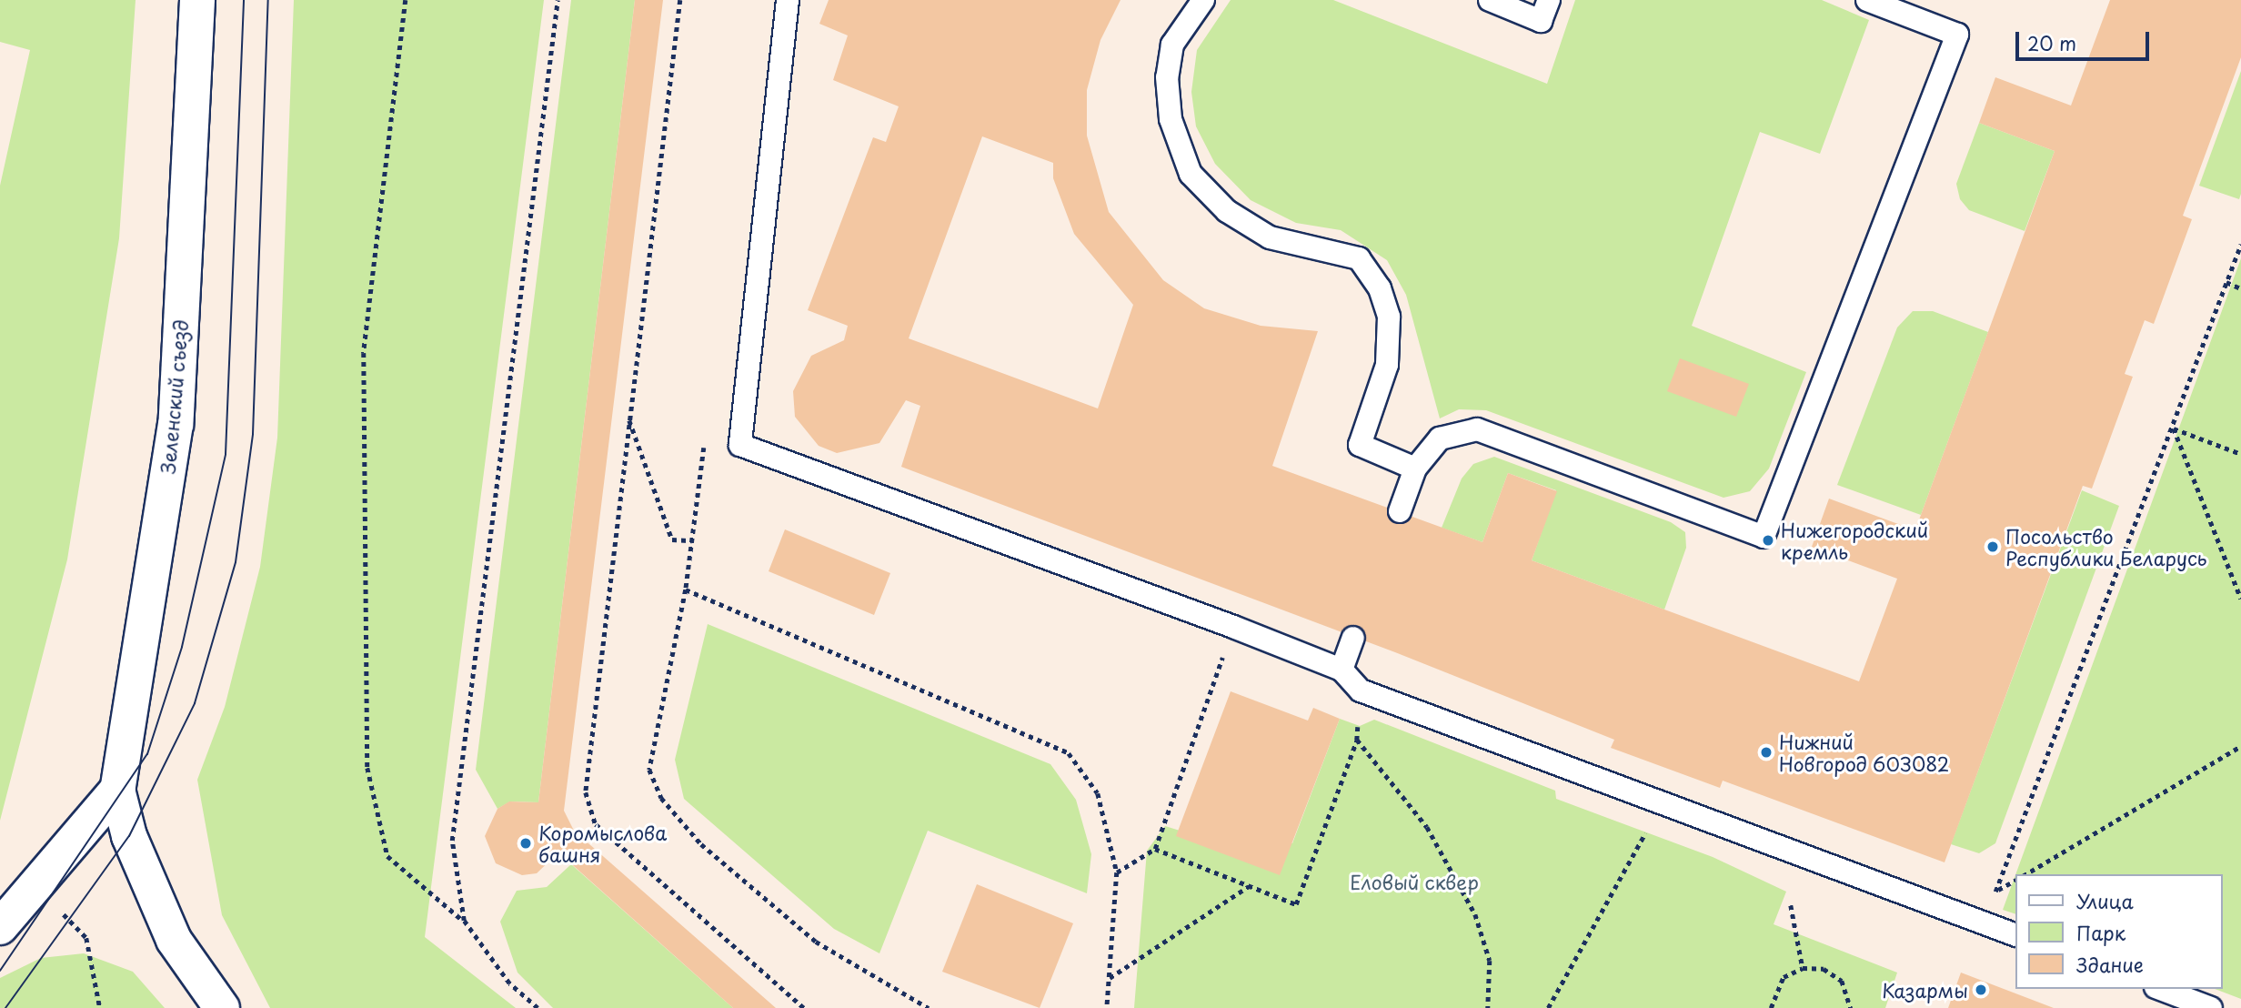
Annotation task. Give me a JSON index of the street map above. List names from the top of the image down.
{
  "streets": {
    "main road": ["Зеленский съезд"]
  },
  "parks": ["Еловый сквер"],
  "places": [
    "Нижегородский кремль",
    "Посольство Республики Беларусь",
    "Нижний Новгород 603082",
    "Коромыслова башня",
    "Казармы"
  ],
  "legend": ["Улица", "Парк", "Здание"],
  "scale_bar": "20 m"
}
